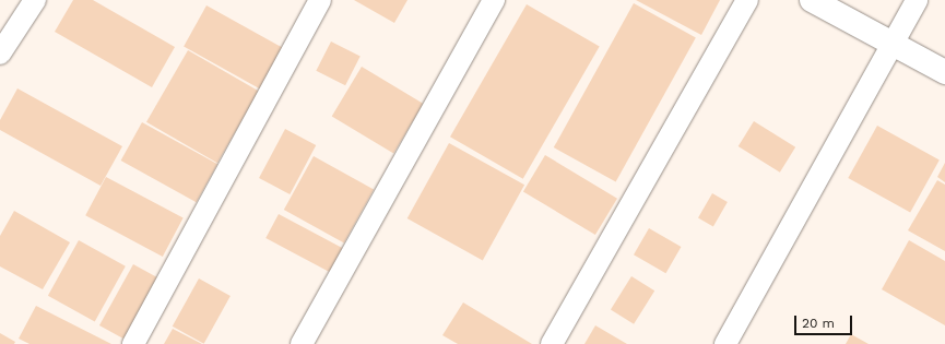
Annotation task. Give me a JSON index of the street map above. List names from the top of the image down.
{
  "scale_bar": "20 m"
}
